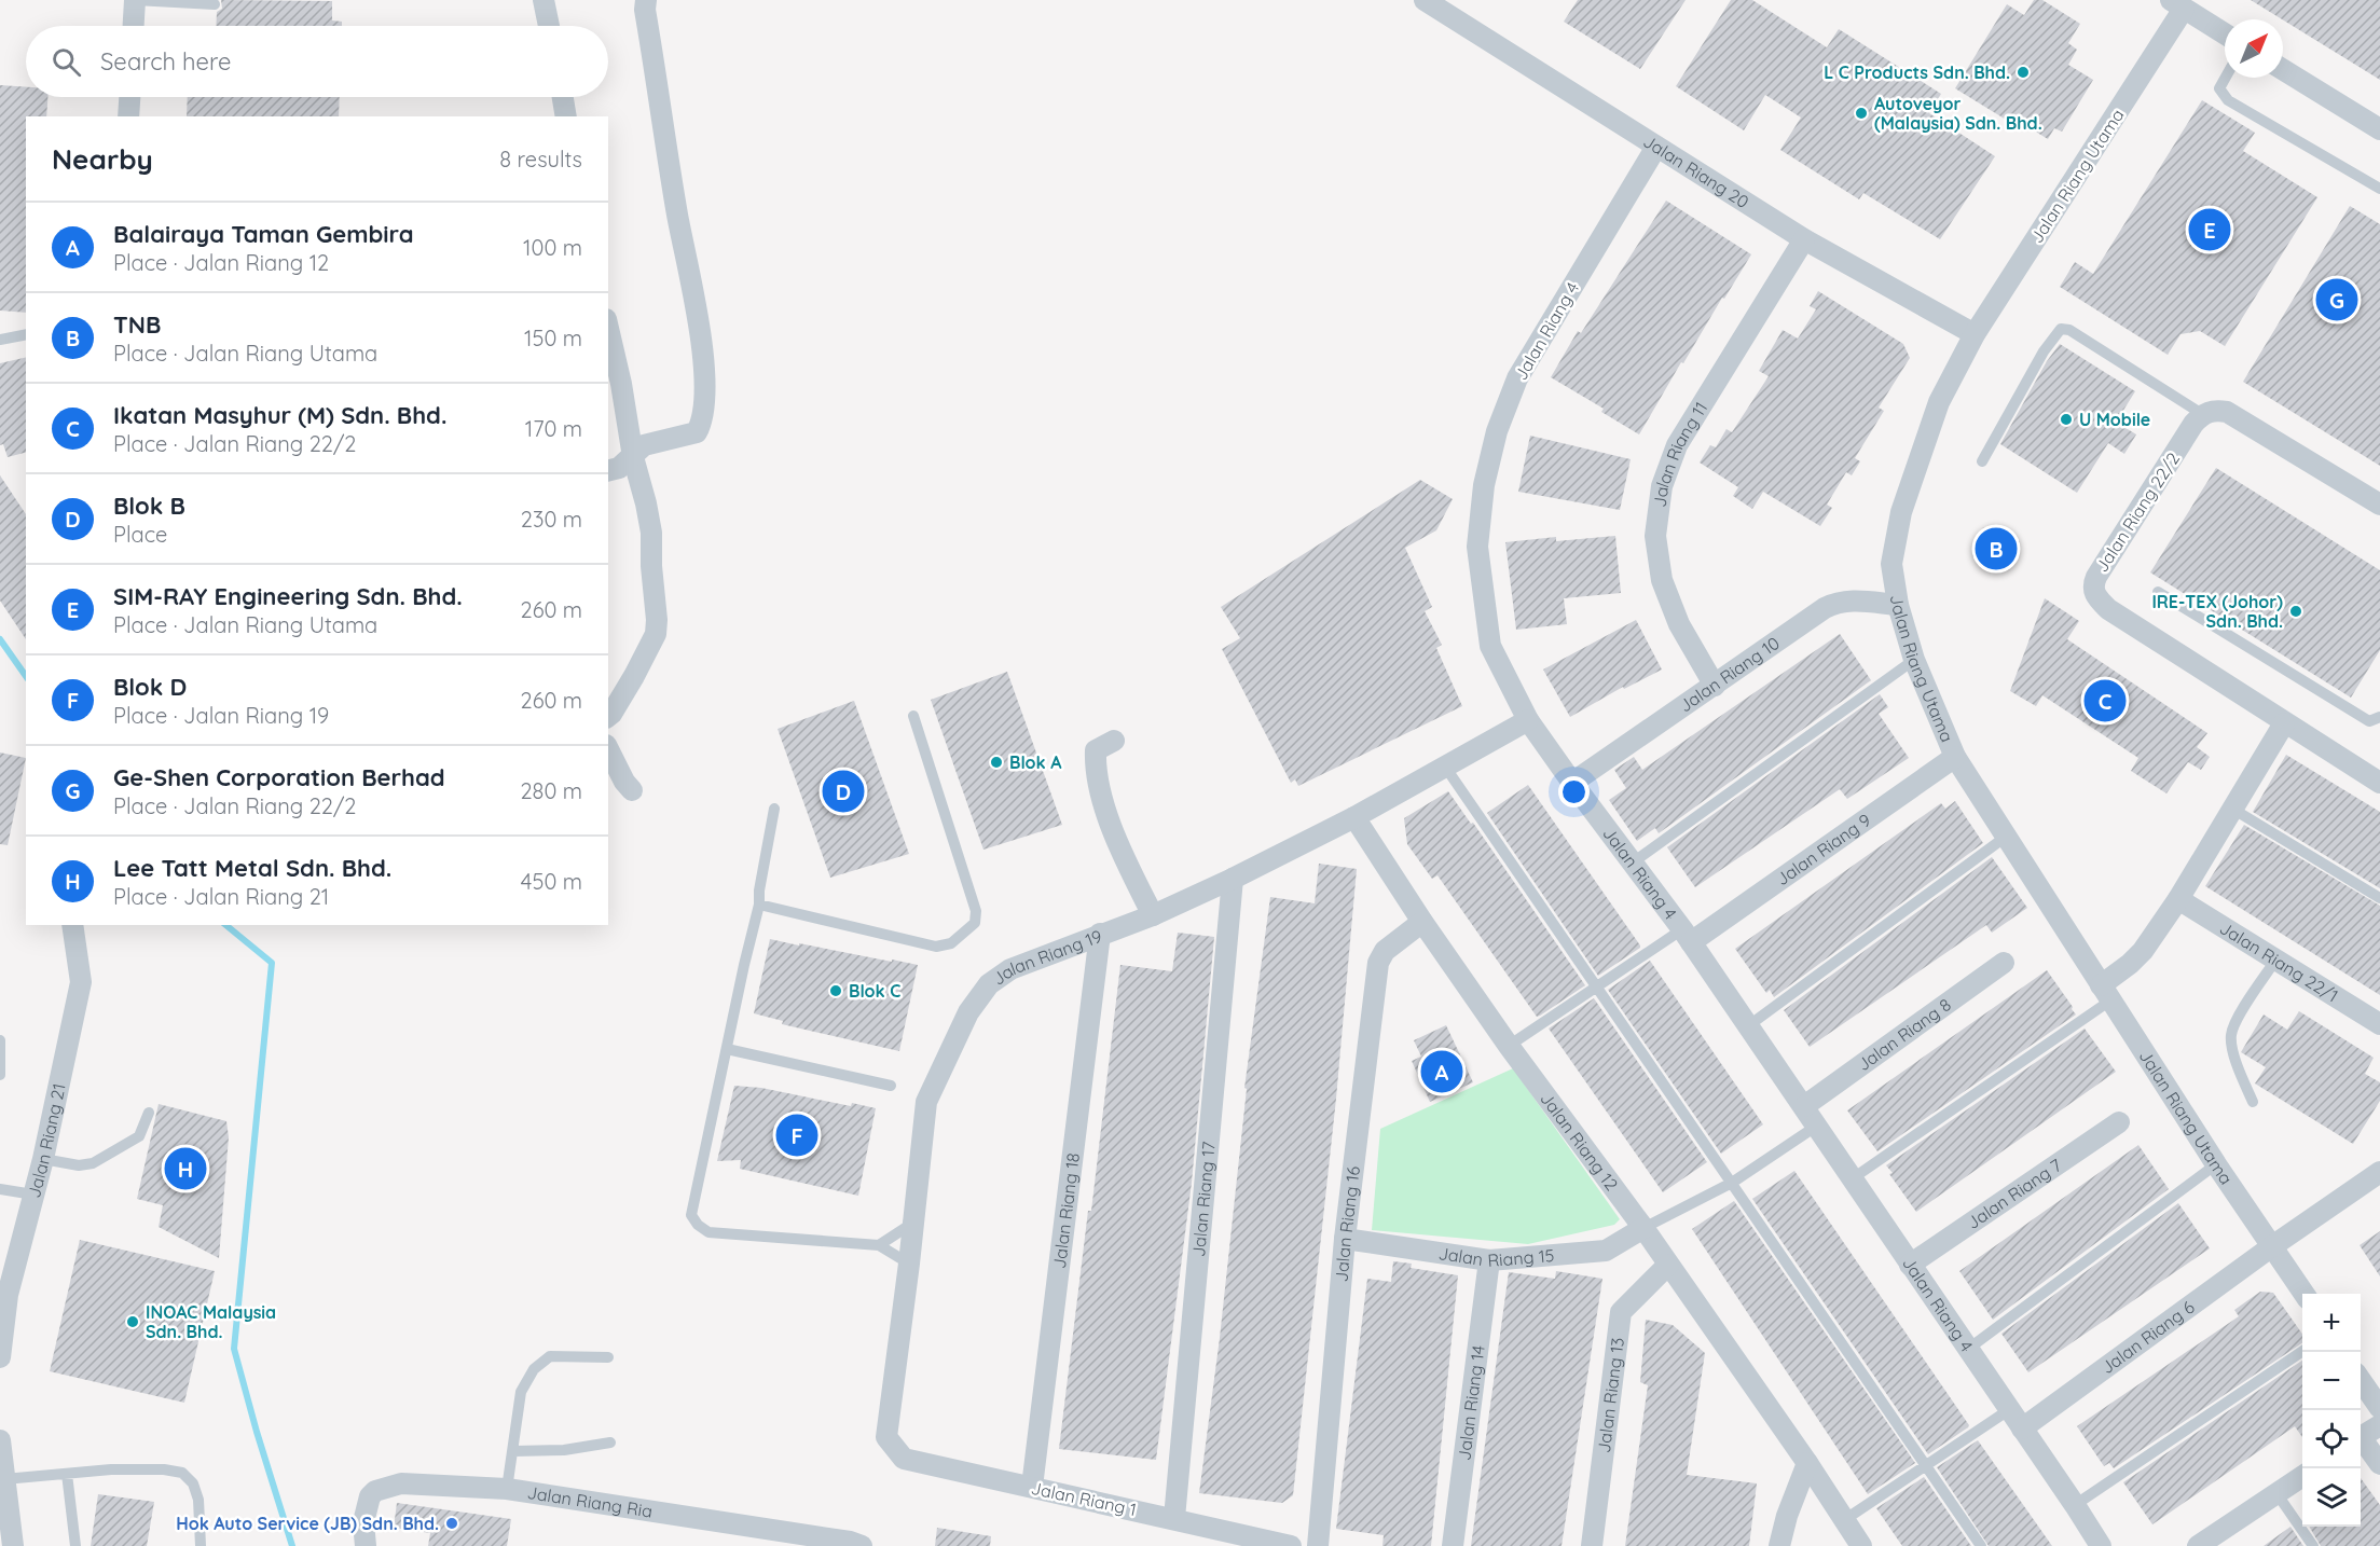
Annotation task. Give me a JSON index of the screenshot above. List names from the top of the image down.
{
  "streets": {
    "street": [
      "Jalan Riang 20",
      "Jalan Riang Utama",
      "Jalan Riang 4",
      "Jalan Riang 11",
      "Jalan Riang 22/2",
      "Jalan Riang 10",
      "Jalan Riang 9",
      "Jalan Riang 19",
      "Jalan Riang 22/1",
      "Jalan Riang 8",
      "Jalan Riang 21",
      "Jalan Riang 12",
      "Jalan Riang 7",
      "Jalan Riang 17",
      "Jalan Riang 18",
      "Jalan Riang 16",
      "Jalan Riang 15",
      "Jalan Riang 6",
      "Jalan Riang 13",
      "Jalan Riang 14",
      "Jalan Riang 1",
      "Jalan Riang Ria"
    ]
  },
  "crossings": [
    ["Jalan Riang 20", "Jalan Riang Utama"],
    ["Jalan Riang 20", "Jalan Riang 4"],
    ["Jalan Riang 20", "Jalan Riang 11"],
    ["Jalan Riang Utama", "Jalan Riang 10"],
    ["Jalan Riang Utama", "Jalan Riang 9"],
    ["Jalan Riang Utama", "Jalan Riang 6"],
    ["Jalan Riang 4", "Jalan Riang 10"],
    ["Jalan Riang 4", "Jalan Riang 9"],
    ["Jalan Riang 4", "Jalan Riang 19"],
    ["Jalan Riang 4", "Jalan Riang 8"],
    ["Jalan Riang 4", "Jalan Riang 7"],
    ["Jalan Riang 4", "Jalan Riang 6"],
    ["Jalan Riang 11", "Jalan Riang 10"],
    ["Jalan Riang 19", "Jalan Riang 12"],
    ["Jalan Riang 19", "Jalan Riang 17"],
    ["Jalan Riang 19", "Jalan Riang 18"],
    ["Jalan Riang 19", "Jalan Riang 1"],
    ["Jalan Riang 12", "Jalan Riang 16"],
    ["Jalan Riang 12", "Jalan Riang 15"],
    ["Jalan Riang 12", "Jalan Riang 13"],
    ["Jalan Riang 17", "Jalan Riang 1"],
    ["Jalan Riang 18", "Jalan Riang 1"],
    ["Jalan Riang 16", "Jalan Riang 15"],
    ["Jalan Riang 15", "Jalan Riang 14"]
  ],
  "places": [
    "L C Products Sdn. Bhd.",
    "Autoveyor (Malaysia) Sdn. Bhd.",
    "U Mobile",
    "IRE-TEX (Johor) Sdn. Bhd.",
    "Blok A",
    "Blok C",
    "INOAC Malaysia Sdn. Bhd.",
    "Hok Auto Service (JB) Sdn. Bhd."
  ],
  "north": "top right",
  "page": {
    "search": "Search here",
    "heading": ["Nearby", "8 results"],
    "list": [
      {
        "mark": "A",
        "name": "Balairaya Taman Gembira",
        "note": "Place · Jalan Riang 12",
        "value": "100 m"
      },
      {
        "mark": "B",
        "name": "TNB",
        "note": "Place · Jalan Riang Utama",
        "value": "150 m"
      },
      {
        "mark": "C",
        "name": "Ikatan Masyhur (M) Sdn. Bhd.",
        "note": "Place · Jalan Riang 22/2",
        "value": "170 m"
      },
      {
        "mark": "D",
        "name": "Blok B",
        "note": "Place",
        "value": "230 m"
      },
      {
        "mark": "E",
        "name": "SIM-RAY Engineering Sdn. Bhd.",
        "note": "Place · Jalan Riang Utama",
        "value": "260 m"
      },
      {
        "mark": "F",
        "name": "Blok D",
        "note": "Place · Jalan Riang 19",
        "value": "260 m"
      },
      {
        "mark": "G",
        "name": "Ge-Shen Corporation Berhad",
        "note": "Place · Jalan Riang 22/2",
        "value": "280 m"
      },
      {
        "mark": "H",
        "name": "Lee Tatt Metal Sdn. Bhd.",
        "note": "Place · Jalan Riang 21",
        "value": "450 m"
      }
    ],
    "pins": [
      "E",
      "G",
      "B",
      "C",
      "D",
      "A",
      "F",
      "H"
    ],
    "map_buttons": ["+", "−"]
  }
}
